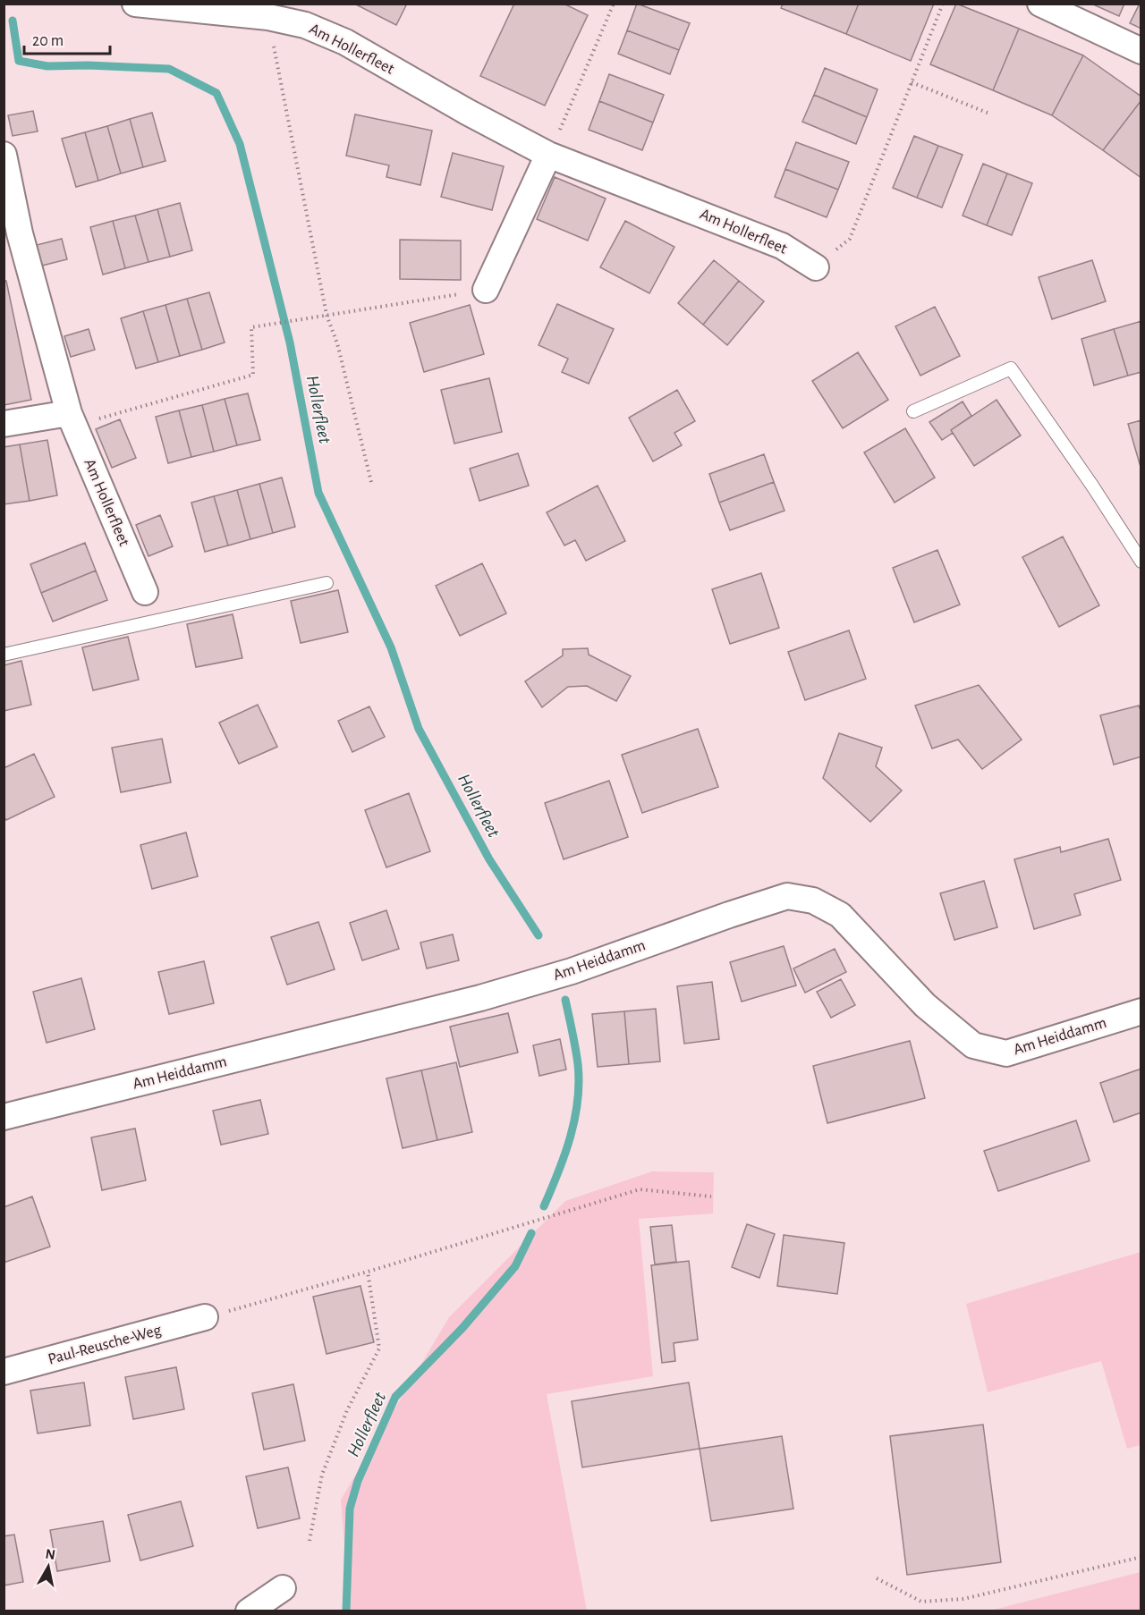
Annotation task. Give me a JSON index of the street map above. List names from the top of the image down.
{
  "streets": {
    "street": ["Am Hollerfleet", "Am Heiddamm", "Paul-Reusche-Weg"]
  },
  "water": ["Hollerfleet"],
  "scale_bar": "20 m",
  "north": "top"
}
